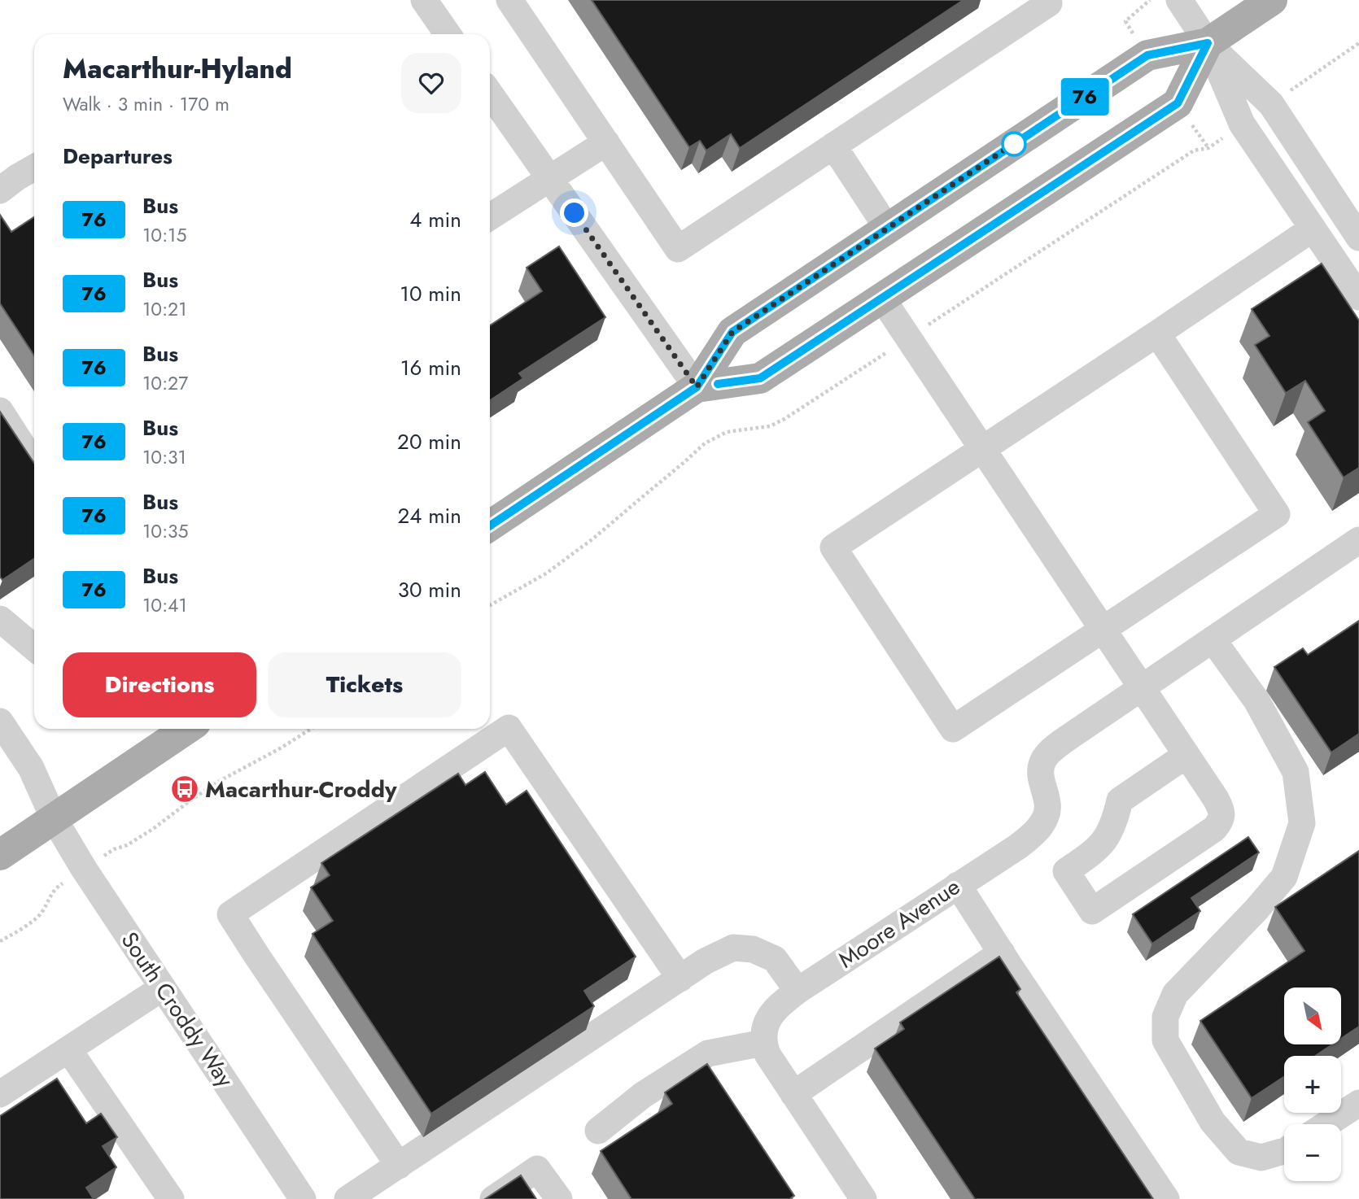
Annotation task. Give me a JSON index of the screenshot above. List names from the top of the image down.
{
  "streets": {
    "street": ["Moore Avenue", "South Croddy Way"]
  },
  "places": {
    "bus stop": ["Macarthur-Croddy"]
  },
  "lines": ["bus line 76"],
  "north": "bottom right",
  "page": {
    "on_map": "76",
    "heading": [
      ["Macarthur-Hyland", "Walk · 3 min · 170 m"],
      "Departures"
    ],
    "list": [
      {
        "mark": "76",
        "name": "Bus",
        "note": "10:15",
        "value": "4 min"
      },
      {
        "mark": "76",
        "name": "Bus",
        "note": "10:21",
        "value": "10 min"
      },
      {
        "mark": "76",
        "name": "Bus",
        "note": "10:27",
        "value": "16 min"
      },
      {
        "mark": "76",
        "name": "Bus",
        "note": "10:31",
        "value": "20 min"
      },
      {
        "mark": "76",
        "name": "Bus",
        "note": "10:35",
        "value": "24 min"
      },
      {
        "mark": "76",
        "name": "Bus",
        "note": "10:41",
        "value": "30 min"
      }
    ],
    "buttons": ["Directions", "Tickets"],
    "map_buttons": ["+", "−"]
  }
}
